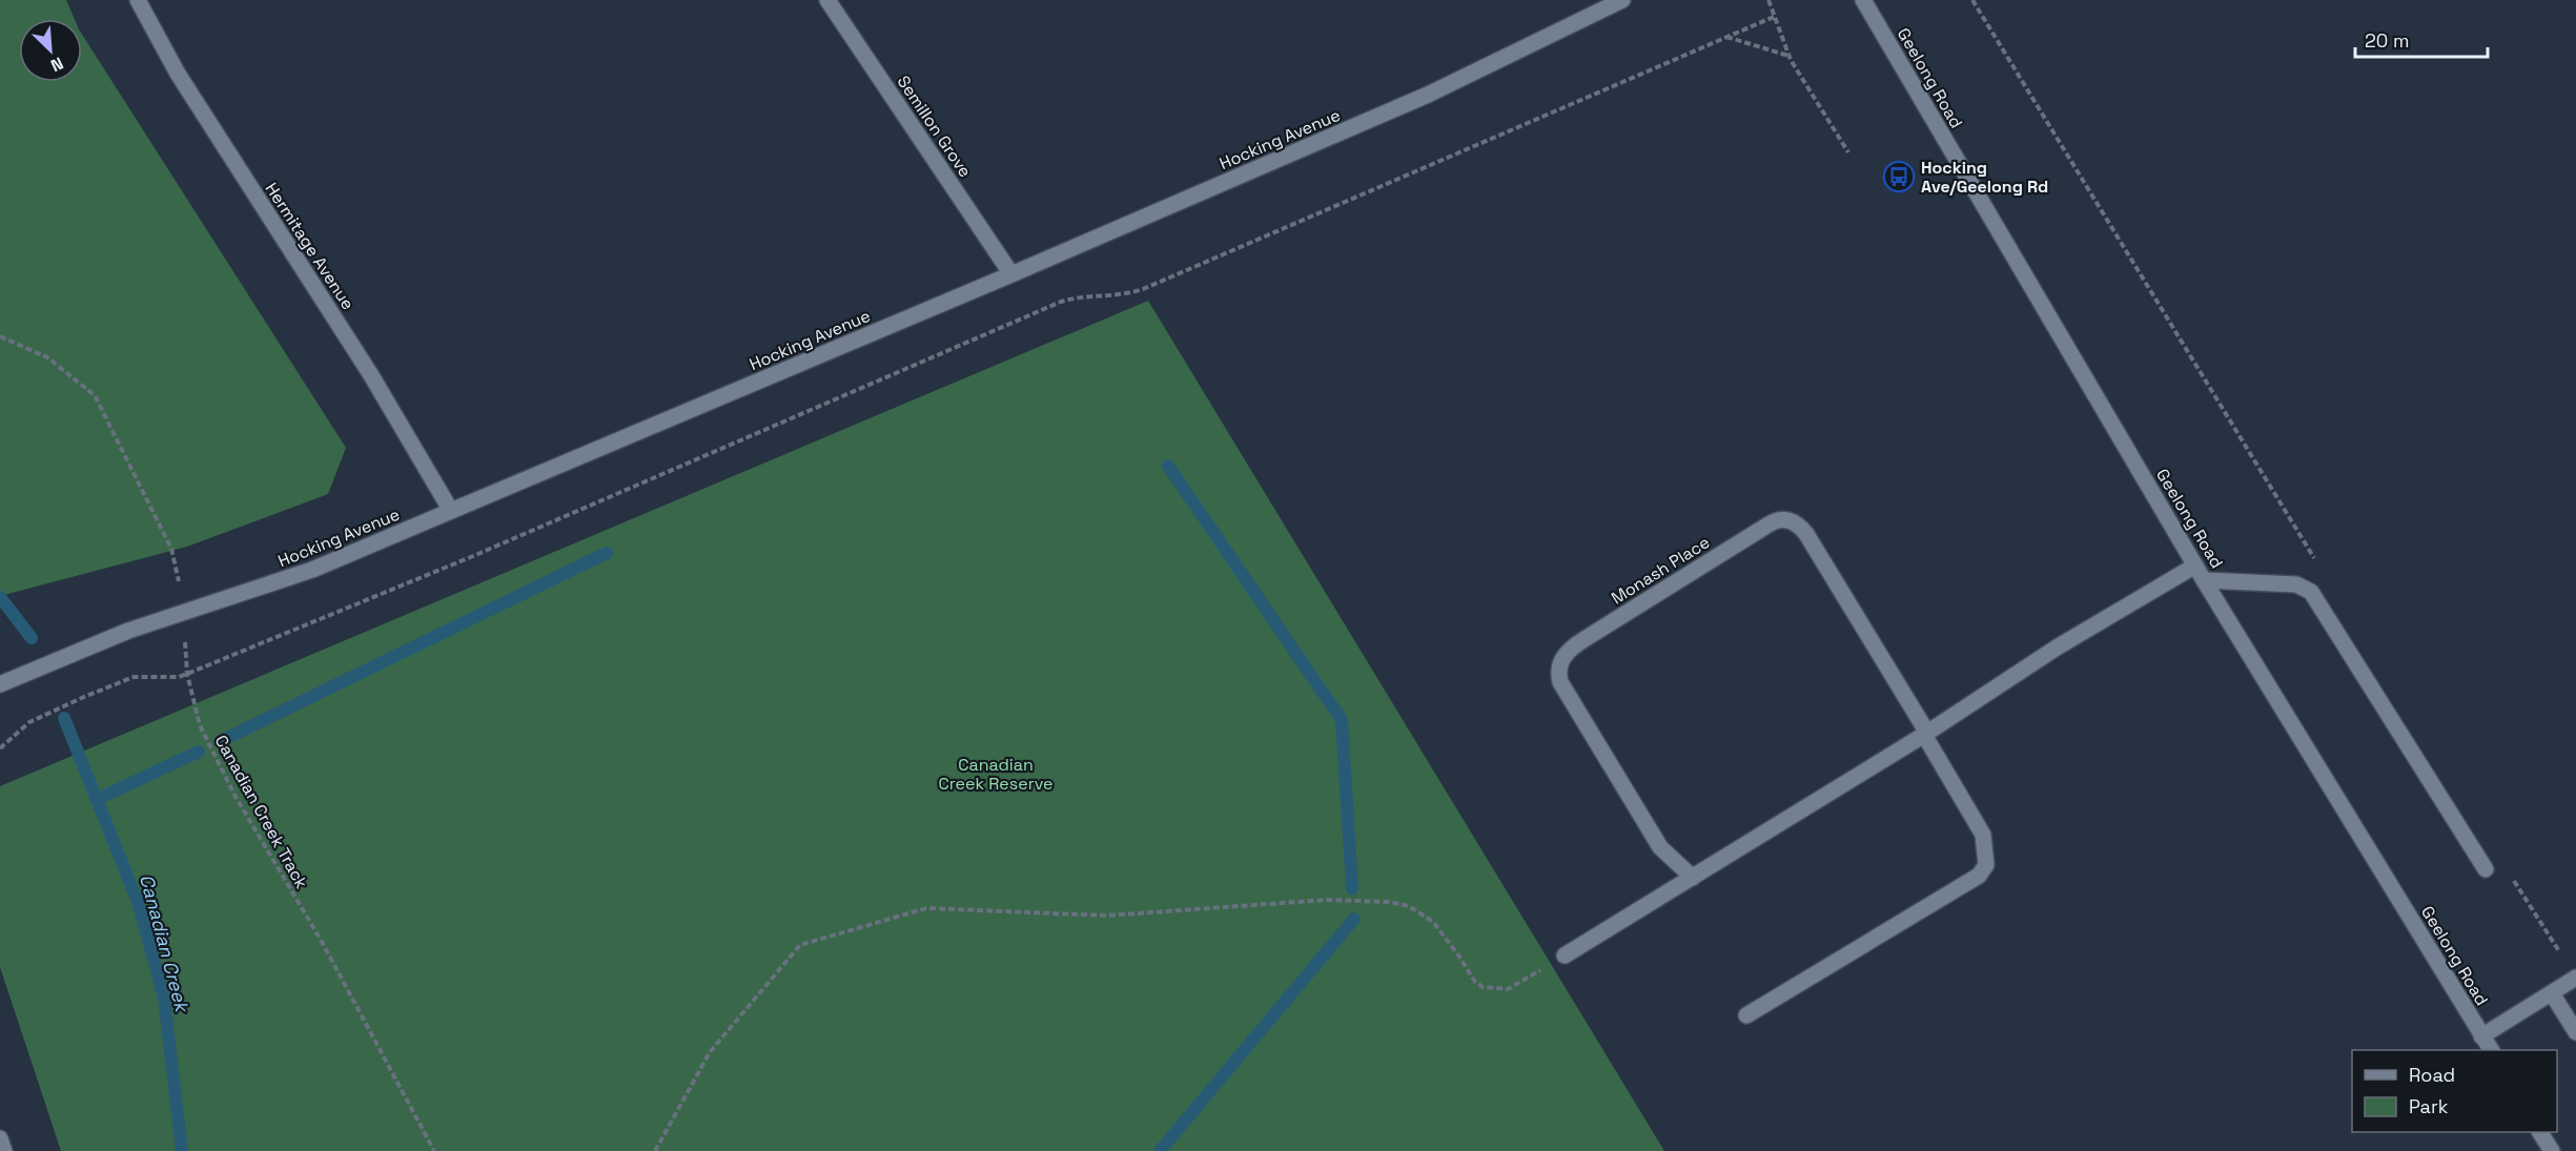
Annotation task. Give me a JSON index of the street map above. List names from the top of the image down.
{
  "streets": {
    "street": [
      "Geelong Road",
      "Semillon Grove",
      "Hocking Avenue",
      "Hermitage Avenue",
      "Monash Place"
    ],
    "path": ["Canadian Creek Track"]
  },
  "crossings": [
    ["Semillon Grove", "Hocking Avenue"],
    ["Hocking Avenue", "Hermitage Avenue"],
    ["Hocking Avenue", "Canadian Creek Track"]
  ],
  "water": ["Canadian Creek"],
  "parks": ["Canadian Creek Reserve"],
  "places": {
    "bus stop": ["Hocking Ave/Geelong Rd"]
  },
  "legend": ["Road", "Park"],
  "scale_bar": "20 m",
  "north": "bottom right"
}
